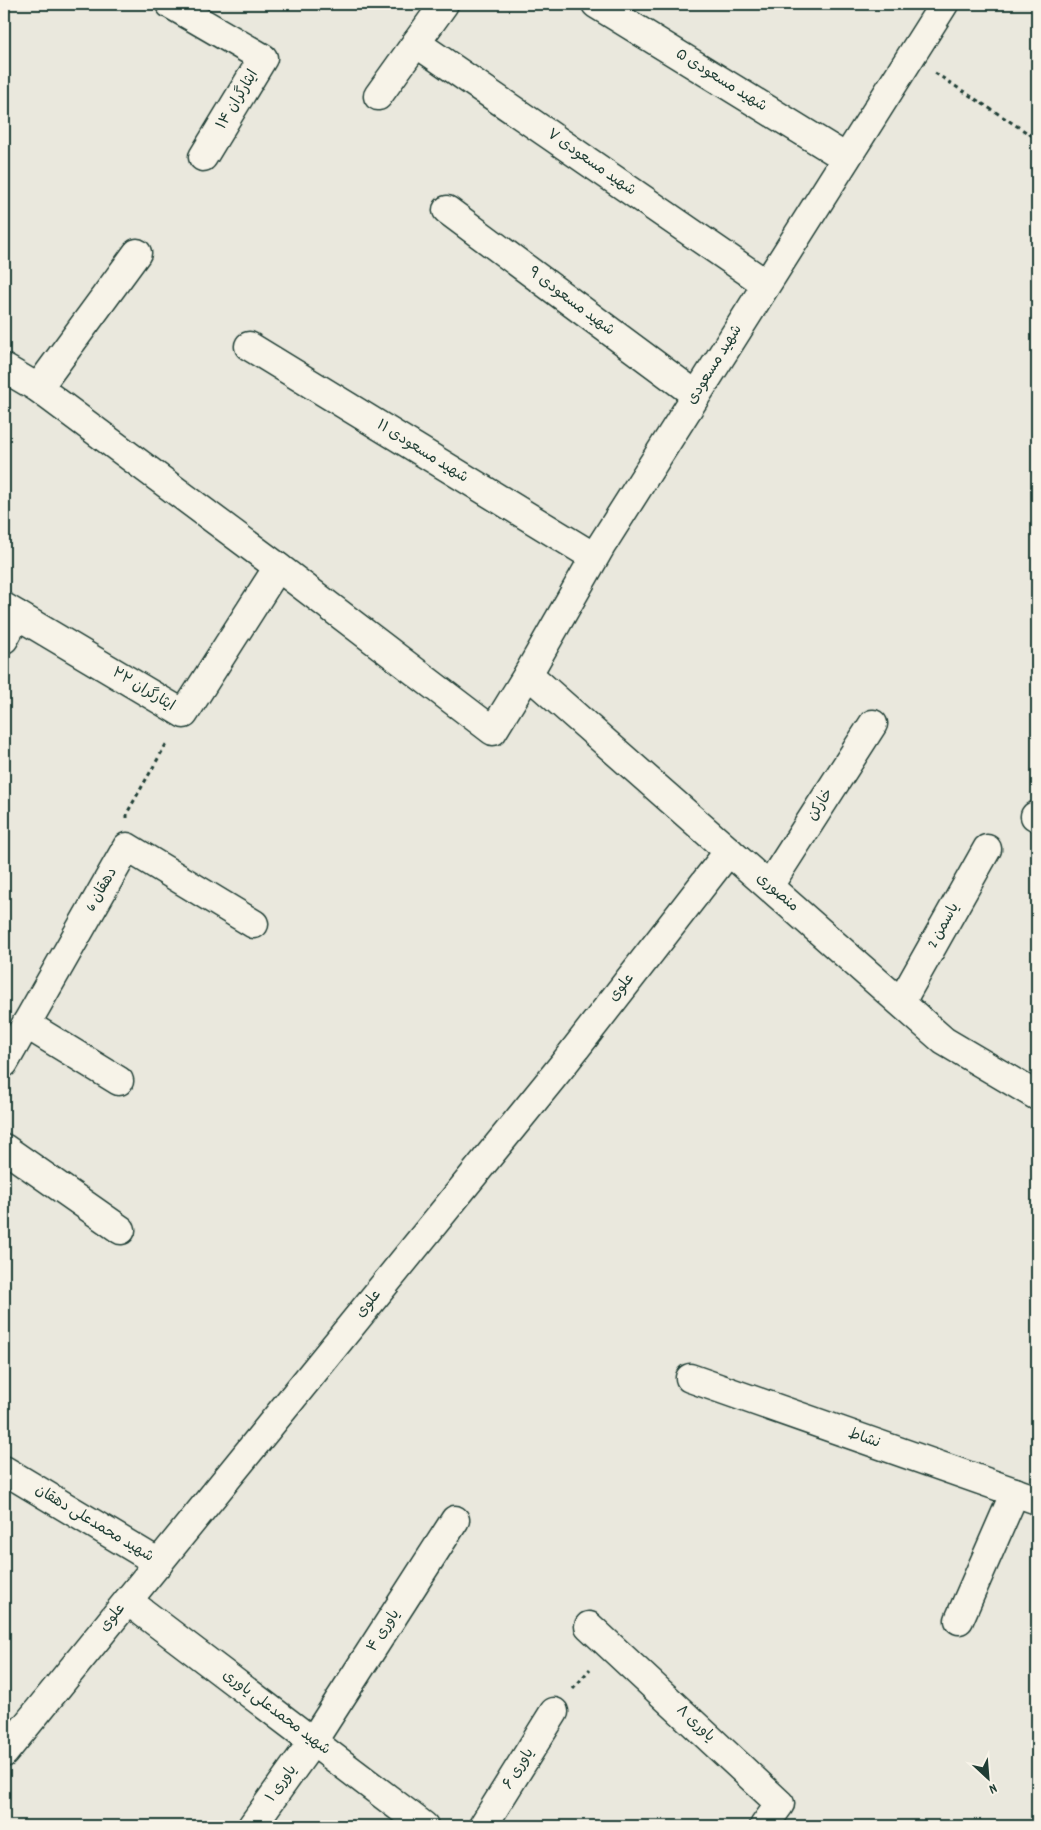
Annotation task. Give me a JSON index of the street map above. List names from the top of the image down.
{
  "streets": {
    "street": [
      "شهید مسعودی ۵",
      "ایثارگران ۱۴",
      "شهید مسعودی ۷",
      "شهید مسعودی ۹",
      "شهید مسعودی",
      "شهید مسعودی ۱۱",
      "ایثارگران ۲۲",
      "خارکن",
      "دهقان 6",
      "منصوری",
      "یاسمن 2",
      "علوی",
      "نشاط",
      "شهید محمدعلی دهقان",
      "یاوری ۴",
      "شهید محمدعلی یاوری",
      "یاوری ۸",
      "یاوری ۶",
      "یاوری ۱"
    ]
  },
  "crossings": [
    ["شهید مسعودی ۵", "شهید مسعودی"],
    ["شهید مسعودی ۷", "شهید مسعودی"],
    ["شهید مسعودی ۹", "شهید مسعودی"],
    ["شهید مسعودی", "شهید مسعودی ۱۱"],
    ["شهید مسعودی", "ایثارگران ۲۲"],
    ["شهید مسعودی", "منصوری"],
    ["خارکن", "منصوری"],
    ["منصوری", "یاسمن 2"],
    ["منصوری", "علوی"],
    ["علوی", "شهید محمدعلی دهقان"],
    ["علوی", "شهید محمدعلی یاوری"],
    ["یاوری ۴", "شهید محمدعلی یاوری"],
    ["یاوری ۴", "یاوری ۱"],
    ["شهید محمدعلی یاوری", "یاوری ۱"]
  ],
  "north": "bottom right"
}
